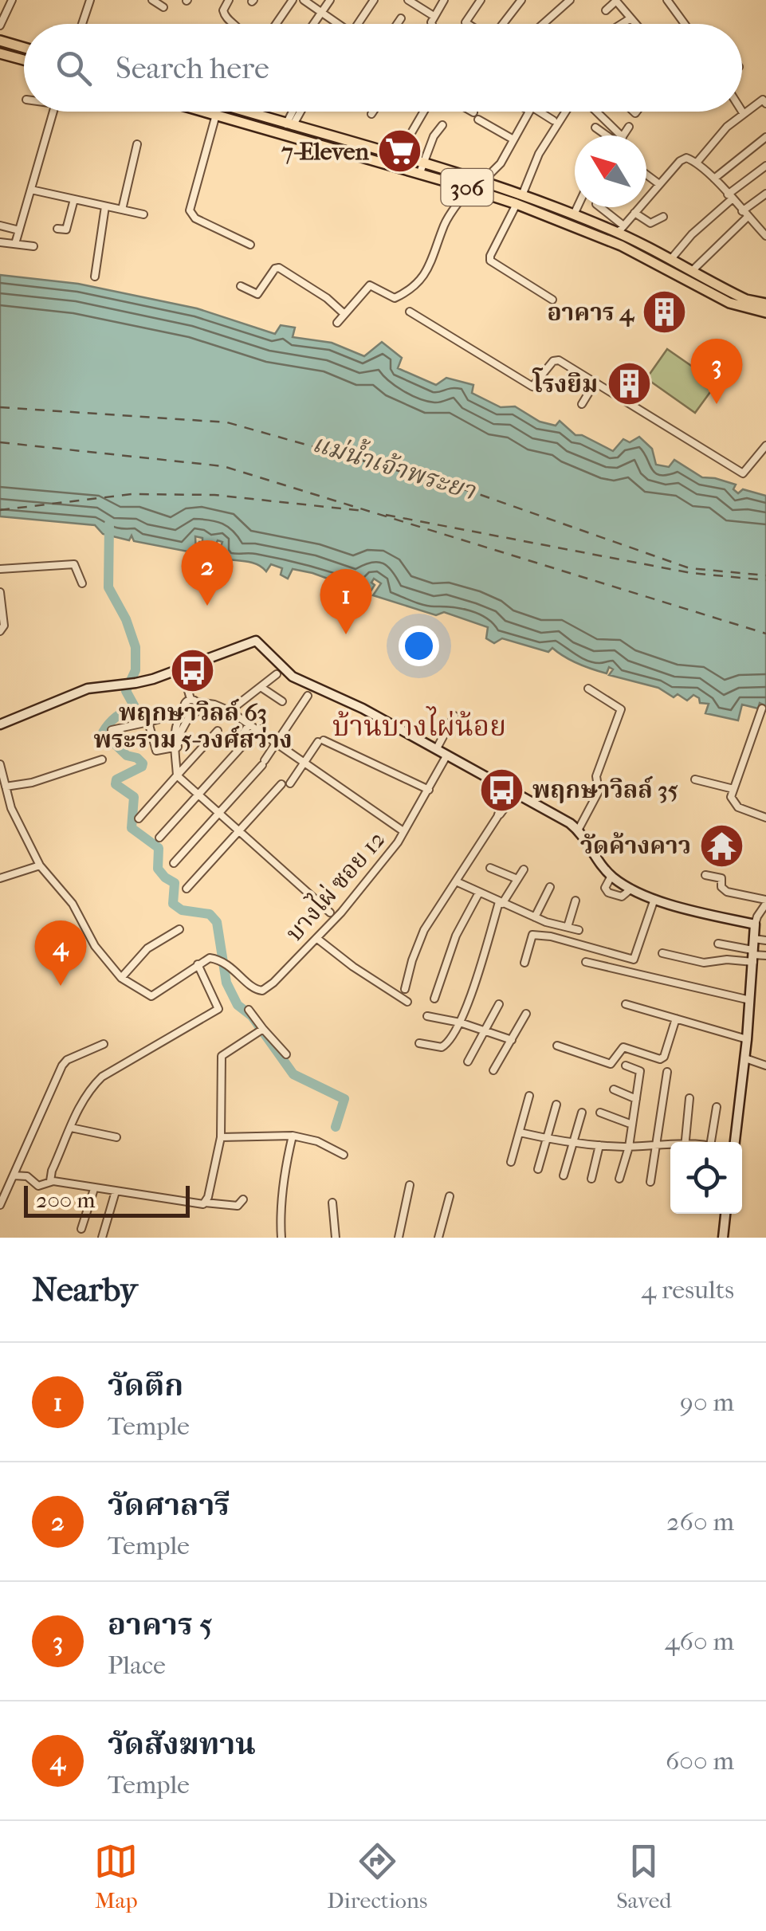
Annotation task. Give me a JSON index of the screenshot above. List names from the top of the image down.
{
  "streets": {
    "main road": ["306"],
    "street": ["บางไผ่ ซอย 12"]
  },
  "districts": ["บ้านบางไผ่น้อย"],
  "water": ["แม่น้ำเจ้าพระยา"],
  "places": {
    "supermarket": ["7-Eleven"],
    "building": ["อาคาร 4", "โรงยิม"],
    "bus stop": ["พฤกษาวิลล์ 63 พระราม 5-วงศ์สว่าง", "พฤกษาวิลล์ 35"],
    "temple": ["วัดค้างคาว"]
  },
  "scale_bar": "200 m",
  "north": "top left",
  "page": {
    "search": "Search here",
    "pins": [
      "3",
      "2",
      "1",
      "4"
    ],
    "scale": "200 m",
    "heading": ["Nearby", "4 results"],
    "list": [
      {
        "mark": "1",
        "name": "วัดตึก",
        "note": "Temple",
        "value": "90 m"
      },
      {
        "mark": "2",
        "name": "วัดศาลารี",
        "note": "Temple",
        "value": "260 m"
      },
      {
        "mark": "3",
        "name": "อาคาร 5",
        "note": "Place",
        "value": "460 m"
      },
      {
        "mark": "4",
        "name": "วัดสังฆทาน",
        "note": "Temple",
        "value": "600 m"
      }
    ],
    "nav": ["Map", "Directions", "Saved"]
  }
}
